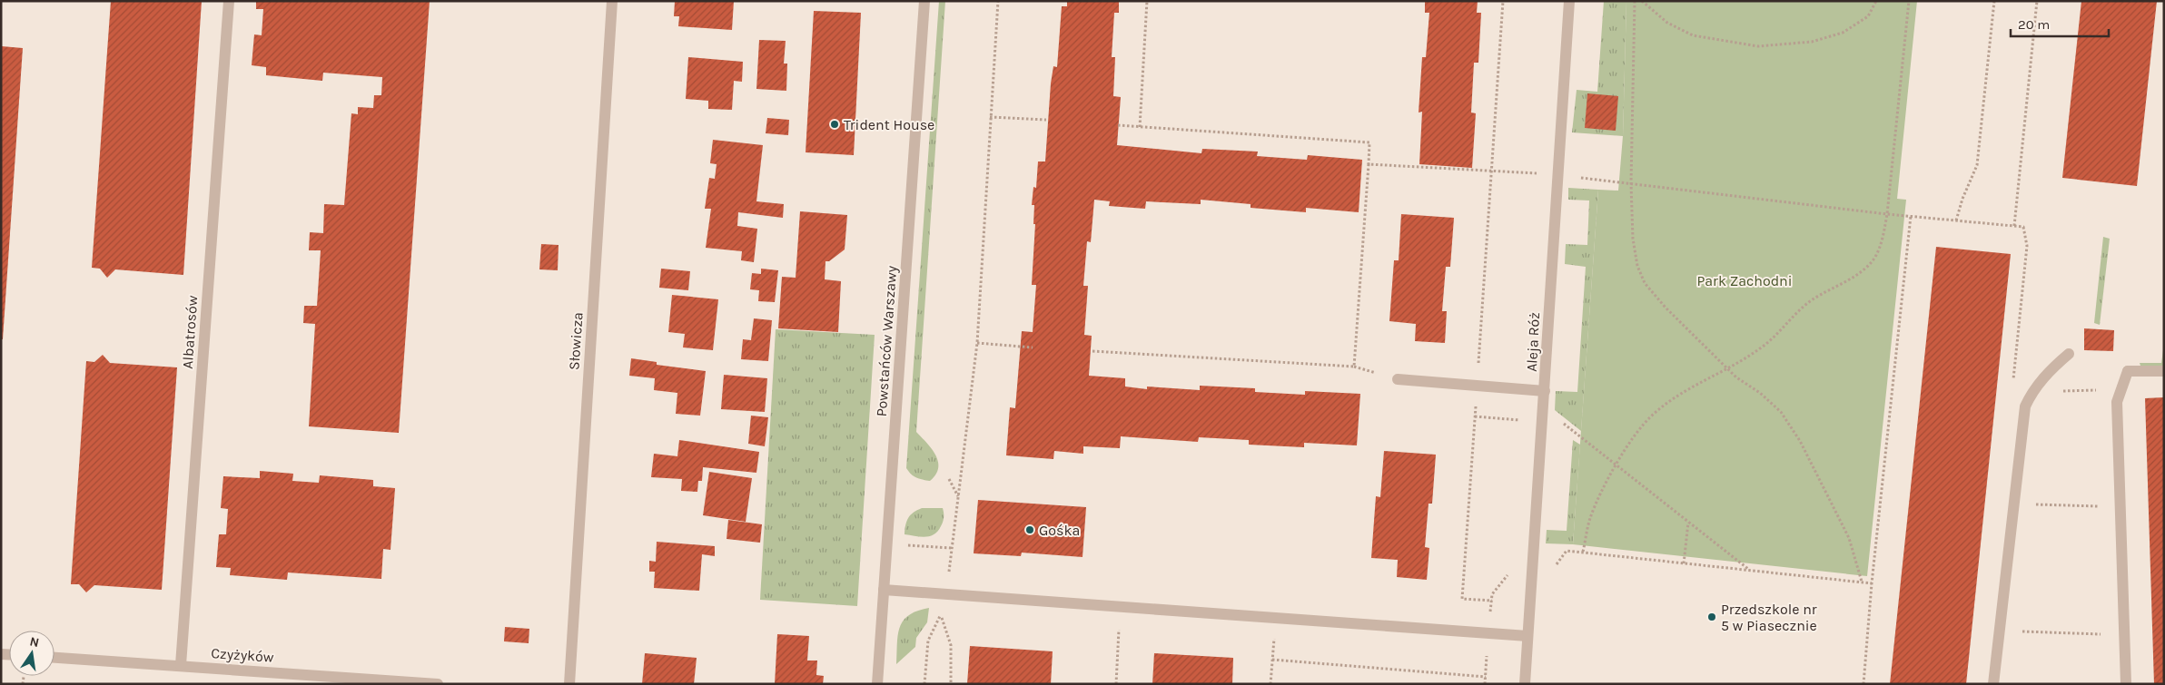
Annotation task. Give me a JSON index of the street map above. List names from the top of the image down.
{
  "streets": {
    "street": [
      "Albatrosów",
      "Słowicza",
      "Powstańców Warszawy",
      "Aleja Róż",
      "Czyżyków"
    ]
  },
  "crossings": [
    ["Albatrosów", "Czyżyków"]
  ],
  "parks": ["Park Zachodni"],
  "places": ["Trident House", "Gośka", "Przedszkole nr 5 w Piasecznie"],
  "scale_bar": "20 m",
  "north": "top"
}
